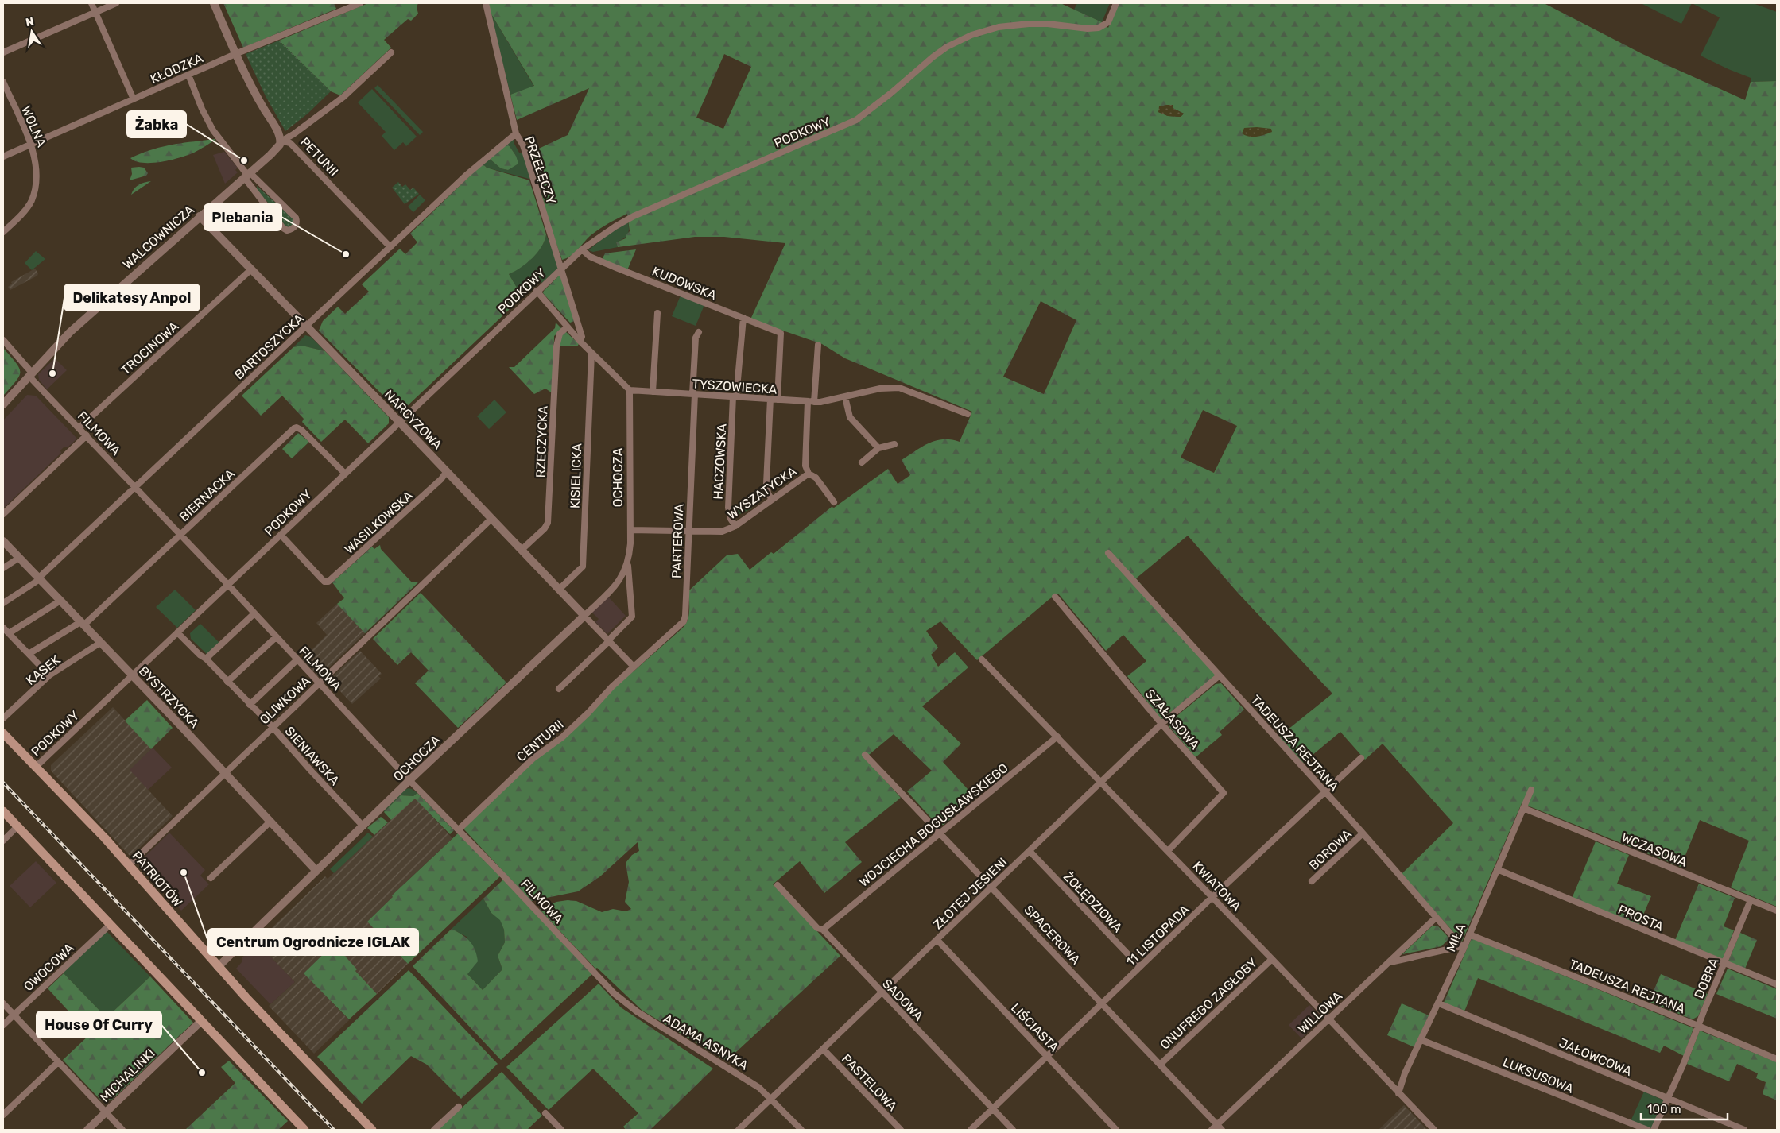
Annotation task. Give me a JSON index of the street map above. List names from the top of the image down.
{
  "streets": {
    "main road": ["PATRIOTÓW"],
    "street": [
      "KŁODZKA",
      "WOLNA",
      "PODKOWY",
      "PETUNII",
      "PRZEŁĘCZY",
      "WALCOWNICZA",
      "KUDOWSKA",
      "BARTOSZYCKA",
      "TROCINOWA",
      "TYSZOWIECKA",
      "NARCYZOWA",
      "FILMOWA",
      "RZECZYCKA",
      "HACZOWSKA",
      "KISIELICKA",
      "OCHOCZA",
      "WYSZATYCKA",
      "BIERNACKA",
      "WASILKOWSKA",
      "PARTEROWA",
      "KĄSEK",
      "BYSTRZYCKA",
      "OLIWKOWA",
      "SZAŁASOWA",
      "CENTURII",
      "TADEUSZA REJTANA",
      "SIENIAWSKA",
      "WOJCIECHA BOGUSŁAWSKIEGO",
      "BOROWA",
      "WCZASOWA",
      "KWIATOWA",
      "ZŁOTEJ JESIENI",
      "ŻOŁĘDZIOWA",
      "PROSTA",
      "SPACEROWA",
      "11 LISTOPADA",
      "MIŁA",
      "OWOCOWA",
      "DOBRA",
      "SADOWA",
      "ONUFREGO ZAGŁOBY",
      "WILLOWA",
      "LIŚCIASTA",
      "ADAMA ASNYKA",
      "JAŁOWCOWA",
      "MICHALINKI",
      "LUKSUSOWA",
      "PASTELOWA"
    ]
  },
  "crossings": [
    ["KŁODZKA", "WOLNA"],
    ["KŁODZKA", "PETUNII"],
    ["PODKOWY", "PRZEŁĘCZY"],
    ["PODKOWY", "KUDOWSKA"],
    ["PODKOWY", "NARCYZOWA"],
    ["PODKOWY", "FILMOWA"],
    ["PODKOWY", "BIERNACKA"],
    ["PODKOWY", "WASILKOWSKA"],
    ["PODKOWY", "BYSTRZYCKA"],
    ["PODKOWY", "SIENIAWSKA"],
    ["PODKOWY", "PATRIOTÓW"],
    ["PETUNII", "WALCOWNICZA"],
    ["PETUNII", "BARTOSZYCKA"],
    ["PRZEŁĘCZY", "BARTOSZYCKA"],
    ["WALCOWNICZA", "NARCYZOWA"],
    ["WALCOWNICZA", "FILMOWA"],
    ["KUDOWSKA", "TYSZOWIECKA"],
    ["KUDOWSKA", "HACZOWSKA"],
    ["BARTOSZYCKA", "NARCYZOWA"],
    ["BARTOSZYCKA", "FILMOWA"],
    ["BARTOSZYCKA", "BYSTRZYCKA"],
    ["TROCINOWA", "NARCYZOWA"],
    ["TROCINOWA", "FILMOWA"],
    ["TYSZOWIECKA", "HACZOWSKA"],
    ["TYSZOWIECKA", "OCHOCZA"],
    ["TYSZOWIECKA", "WYSZATYCKA"],
    ["TYSZOWIECKA", "PARTEROWA"],
    ["NARCYZOWA", "RZECZYCKA"],
    ["NARCYZOWA", "KISIELICKA"],
    ["NARCYZOWA", "OCHOCZA"],
    ["NARCYZOWA", "WASILKOWSKA"],
    ["NARCYZOWA", "PARTEROWA"],
    ["NARCYZOWA", "OLIWKOWA"],
    ["NARCYZOWA", "CENTURII"],
    ["FILMOWA", "OCHOCZA"],
    ["FILMOWA", "BIERNACKA"],
    ["FILMOWA", "OLIWKOWA"],
    ["FILMOWA", "CENTURII"],
    ["FILMOWA", "ADAMA ASNYKA"],
    ["HACZOWSKA", "WYSZATYCKA"],
    ["OCHOCZA", "WYSZATYCKA"],
    ["OCHOCZA", "BYSTRZYCKA"],
    ["OCHOCZA", "SIENIAWSKA"],
    ["OCHOCZA", "PATRIOTÓW"],
    ["WYSZATYCKA", "PARTEROWA"],
    ["BIERNACKA", "BYSTRZYCKA"],
    ["PARTEROWA", "CENTURII"],
    ["KĄSEK", "BYSTRZYCKA"],
    ["BYSTRZYCKA", "OLIWKOWA"],
    ["OLIWKOWA", "SIENIAWSKA"],
    ["OLIWKOWA", "PATRIOTÓW"],
    ["SZAŁASOWA", "KWIATOWA"],
    ["SZAŁASOWA", "ZŁOTEJ JESIENI"],
    ["TADEUSZA REJTANA", "BOROWA"],
    ["TADEUSZA REJTANA", "ZŁOTEJ JESIENI"],
    ["TADEUSZA REJTANA", "11 LISTOPADA"],
    ["TADEUSZA REJTANA", "MIŁA"],
    ["TADEUSZA REJTANA", "DOBRA"],
    ["TADEUSZA REJTANA", "WILLOWA"],
    ["WOJCIECHA BOGUSŁAWSKIEGO", "KWIATOWA"],
    ["WOJCIECHA BOGUSŁAWSKIEGO", "SPACEROWA"],
    ["WOJCIECHA BOGUSŁAWSKIEGO", "SADOWA"],
    ["WCZASOWA", "MIŁA"],
    ["WCZASOWA", "DOBRA"],
    ["KWIATOWA", "ZŁOTEJ JESIENI"],
    ["KWIATOWA", "11 LISTOPADA"],
    ["KWIATOWA", "MIŁA"],
    ["KWIATOWA", "ONUFREGO ZAGŁOBY"],
    ["KWIATOWA", "WILLOWA"],
    ["ZŁOTEJ JESIENI", "ŻOŁĘDZIOWA"],
    ["ZŁOTEJ JESIENI", "SPACEROWA"],
    ["ZŁOTEJ JESIENI", "SADOWA"],
    ["ZŁOTEJ JESIENI", "LIŚCIASTA"],
    ["ZŁOTEJ JESIENI", "ADAMA ASNYKA"],
    ["ZŁOTEJ JESIENI", "PASTELOWA"],
    ["ŻOŁĘDZIOWA", "11 LISTOPADA"],
    ["PROSTA", "MIŁA"],
    ["PROSTA", "DOBRA"],
    ["SPACEROWA", "11 LISTOPADA"],
    ["SPACEROWA", "ONUFREGO ZAGŁOBY"],
    ["SPACEROWA", "WILLOWA"],
    ["11 LISTOPADA", "SADOWA"],
    ["11 LISTOPADA", "LIŚCIASTA"],
    ["MIŁA", "JAŁOWCOWA"],
    ["MIŁA", "LUKSUSOWA"],
    ["DOBRA", "JAŁOWCOWA"]
  ],
  "places": [
    "Żabka",
    "Plebania",
    "Delikatesy Anpol",
    "Centrum Ogrodnicze IGLAK",
    "House Of Curry"
  ],
  "scale_bar": "100 m",
  "north": "top"
}
